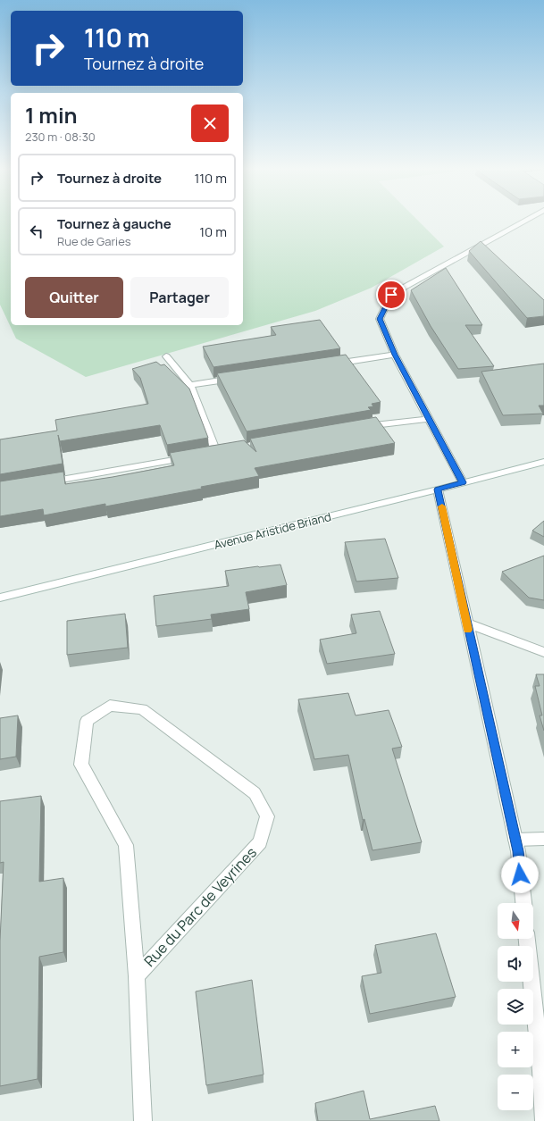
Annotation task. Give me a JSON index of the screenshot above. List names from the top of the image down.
{
  "streets": {
    "street": ["Avenue Aristide Briand", "Rue du Parc de Veyrines"]
  },
  "north": "bottom",
  "page": {
    "turn": ["110 m", "Tournez à droite"],
    "heading": ["1 min", "230 m · 08:30"],
    "list": [
      {
        "name": "Tournez à droite",
        "value": "110 m"
      },
      {
        "name": "Tournez à gauche",
        "note": "Rue de Garies",
        "value": "10 m"
      }
    ],
    "buttons": ["Quitter", "Partager"],
    "map_buttons": ["+", "−"]
  }
}
